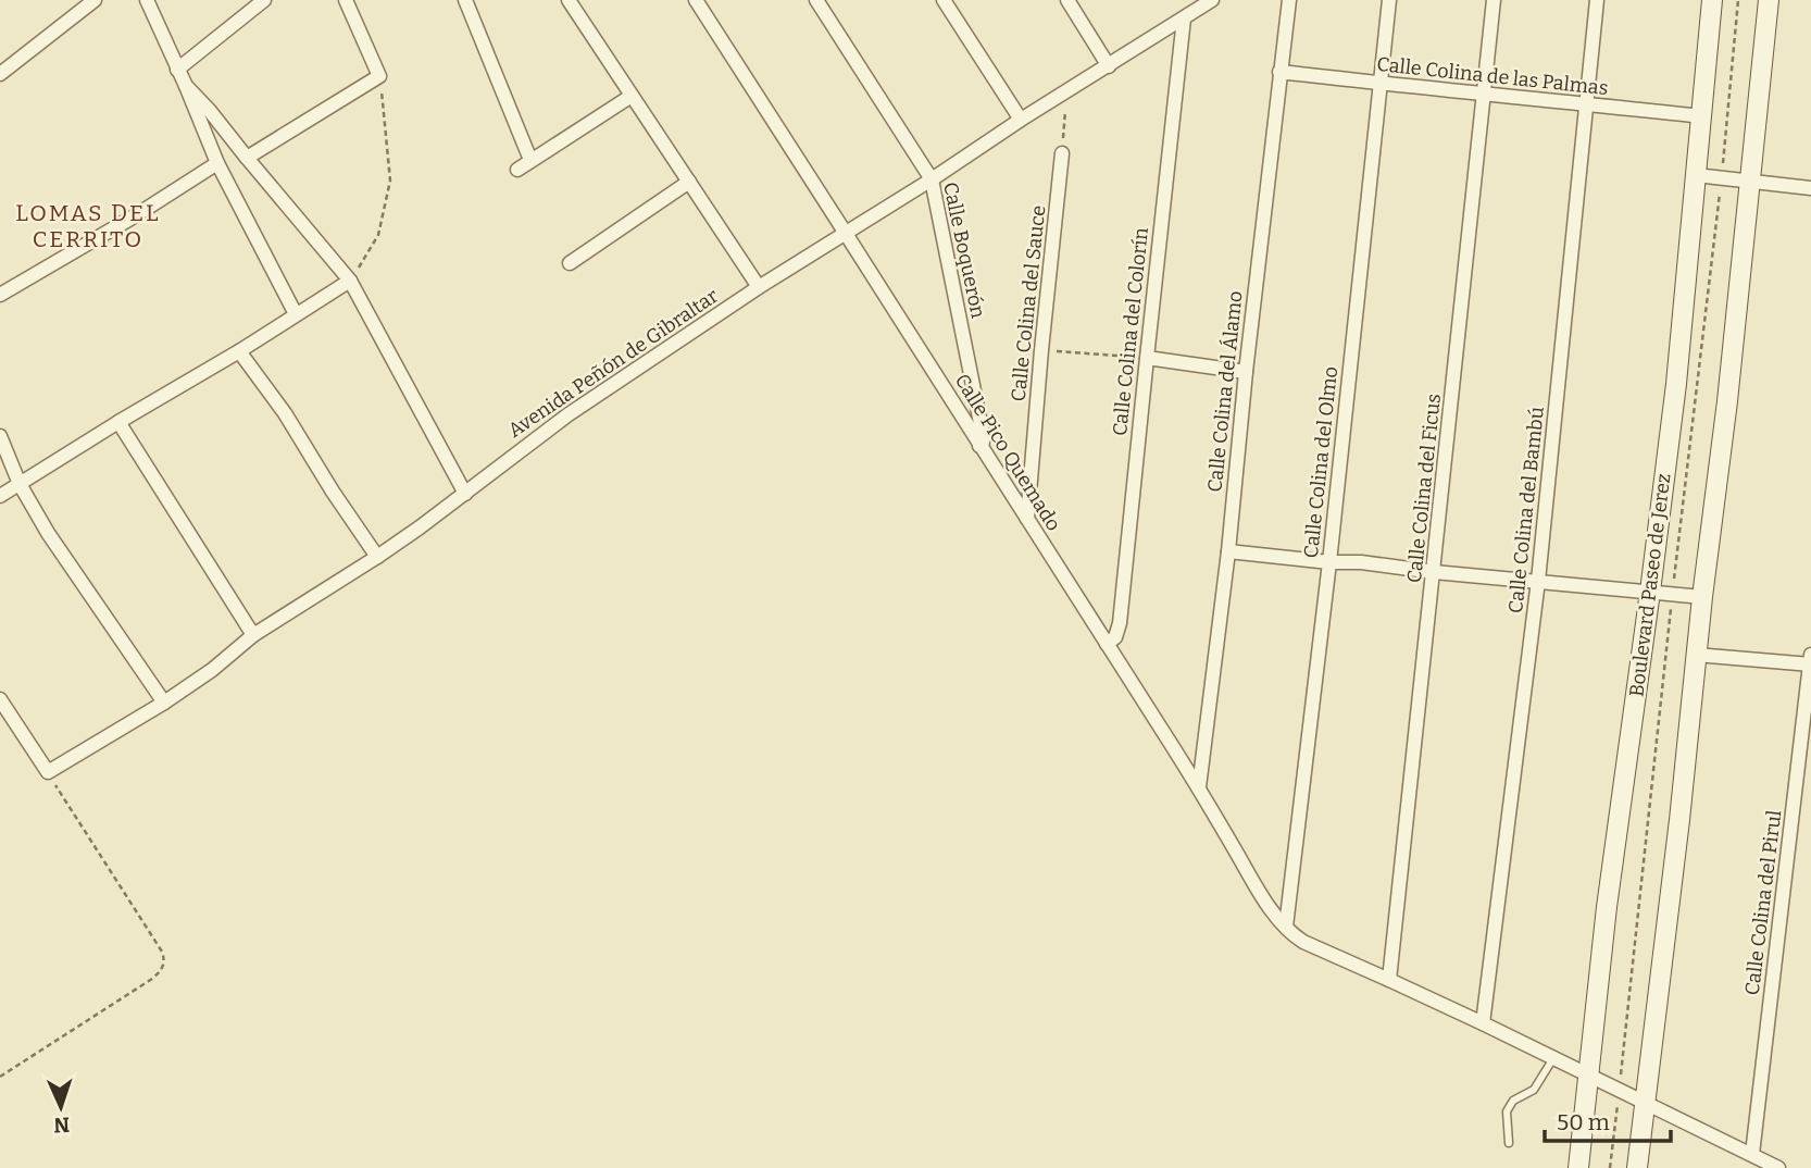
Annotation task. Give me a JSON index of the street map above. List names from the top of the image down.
{
  "streets": {
    "main road": ["Boulevard Paseo de Jerez"],
    "street": [
      "Calle Colina de las Palmas",
      "Calle Boquerón",
      "Calle Colina del Sauce",
      "Calle Colina del Colorín",
      "Avenida Peñón de Gibraltar",
      "Calle Colina del Álamo",
      "Calle Pico Quemado",
      "Calle Colina del Olmo",
      "Calle Colina del Ficus",
      "Calle Colina del Bambú",
      "Calle Colina del Pirul"
    ]
  },
  "crossings": [
    ["Calle Colina de las Palmas", "Calle Colina del Álamo"],
    ["Calle Colina de las Palmas", "Calle Colina del Olmo"],
    ["Calle Colina de las Palmas", "Calle Colina del Ficus"],
    ["Calle Colina de las Palmas", "Calle Colina del Bambú"],
    ["Calle Colina de las Palmas", "Boulevard Paseo de Jerez"],
    ["Calle Boquerón", "Avenida Peñón de Gibraltar"],
    ["Calle Boquerón", "Calle Pico Quemado"],
    ["Calle Colina del Sauce", "Calle Pico Quemado"],
    ["Calle Colina del Colorín", "Avenida Peñón de Gibraltar"],
    ["Calle Colina del Colorín", "Calle Pico Quemado"],
    ["Avenida Peñón de Gibraltar", "Calle Pico Quemado"],
    ["Calle Colina del Álamo", "Calle Pico Quemado"],
    ["Calle Pico Quemado", "Calle Colina del Olmo"],
    ["Calle Pico Quemado", "Calle Colina del Ficus"],
    ["Calle Pico Quemado", "Calle Colina del Bambú"],
    ["Calle Pico Quemado", "Boulevard Paseo de Jerez"],
    ["Calle Pico Quemado", "Calle Colina del Pirul"]
  ],
  "districts": ["LOMAS DEL CERRITO"],
  "scale_bar": "50 m",
  "north": "bottom"
}
